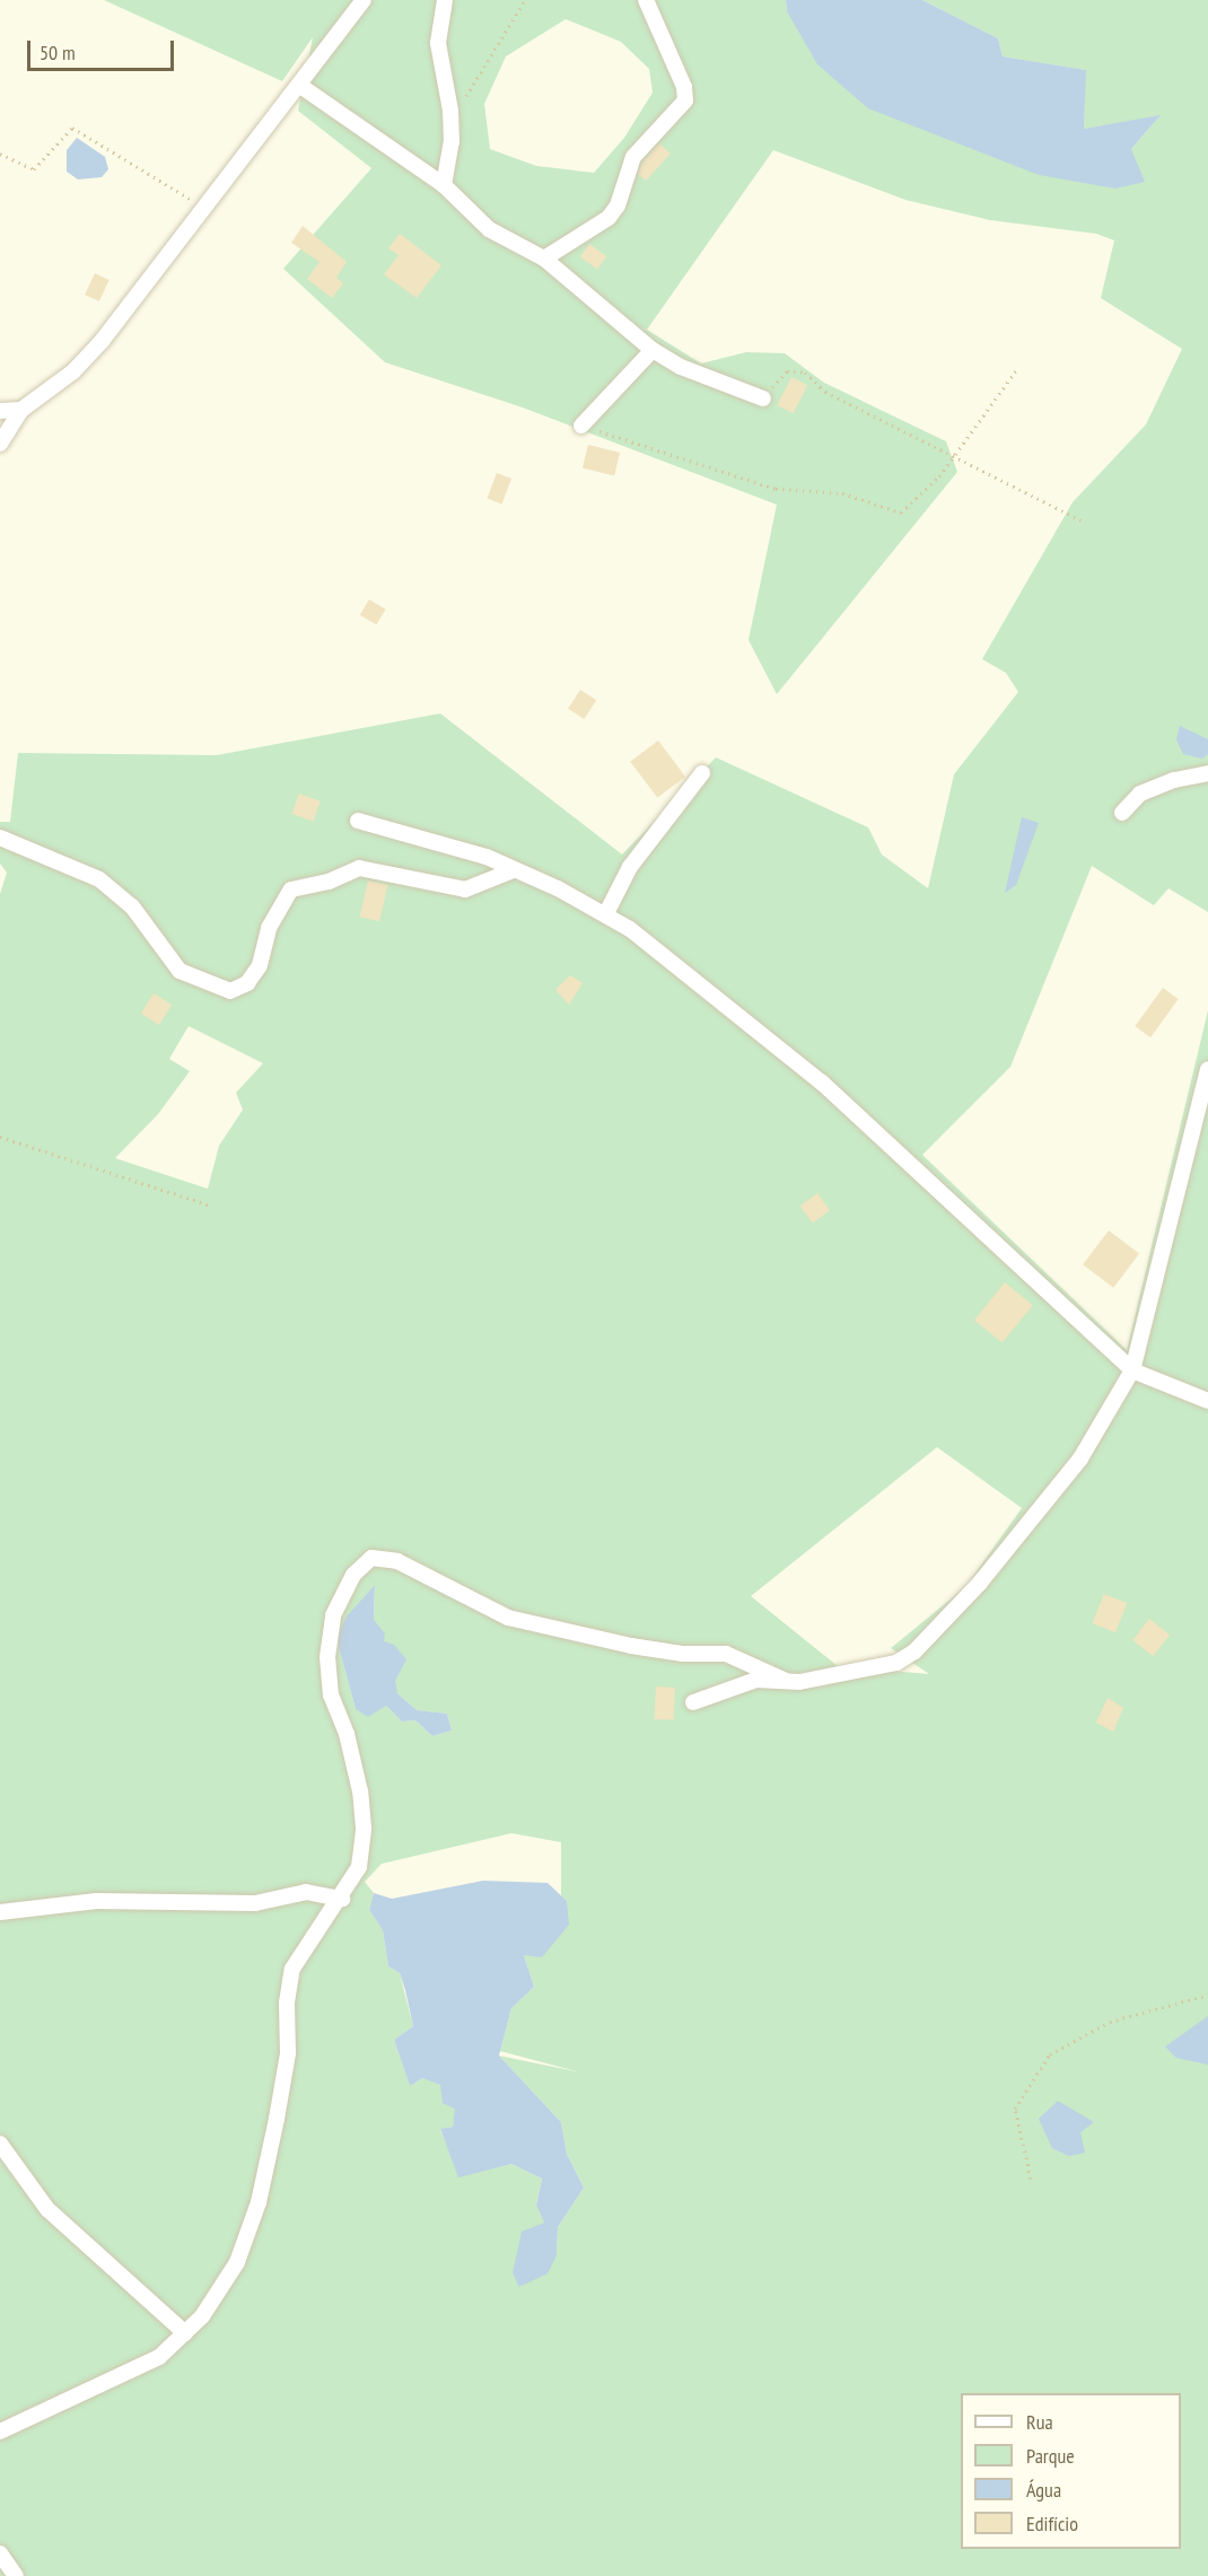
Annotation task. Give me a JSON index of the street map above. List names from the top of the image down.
{
  "legend": [
    "Rua",
    "Parque",
    "Água",
    "Edifício"
  ],
  "scale_bar": "50 m"
}
